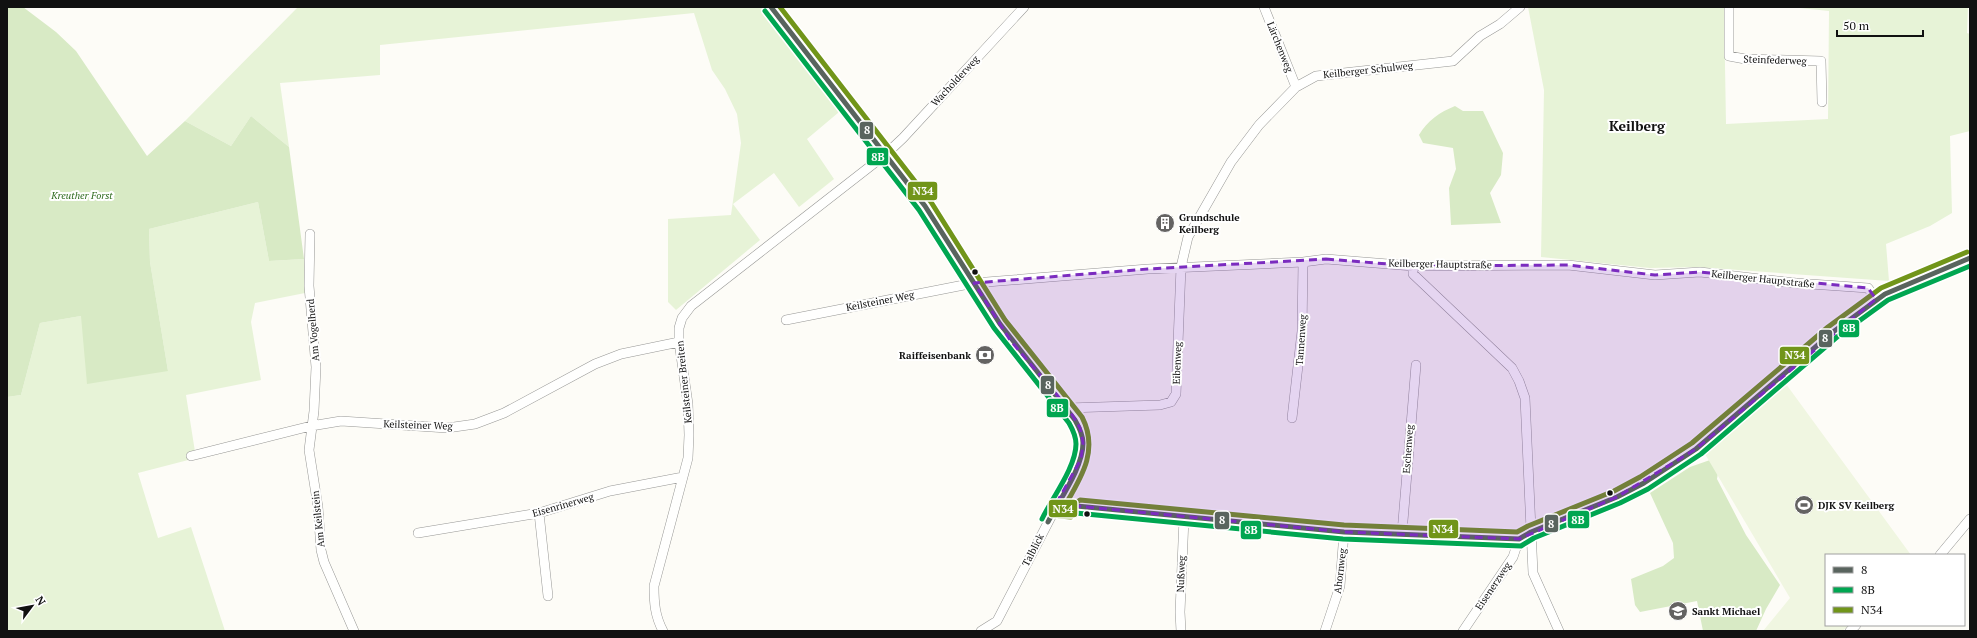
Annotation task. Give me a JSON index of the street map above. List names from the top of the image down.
{
  "streets": {
    "street": [
      "Lärchenweg",
      "Steinfederweg",
      "Keilberger Schulweg",
      "Wacholderweg",
      "Keilberger Hauptstraße",
      "Keilsteiner Weg",
      "Am Vogelherd",
      "Tannenweg",
      "Eibenweg",
      "Keilsteiner Breiten",
      "Eschenweg",
      "Eisenrinerweg",
      "Am Keilstein",
      "Talblick",
      "Ahornweg",
      "Nußweg",
      "Eisenerzweg"
    ]
  },
  "crossings": [
    ["Lärchenweg", "Keilberger Schulweg"],
    ["Keilberger Schulweg", "Keilberger Hauptstraße"],
    ["Keilberger Schulweg", "Eibenweg"],
    ["Wacholderweg", "Keilsteiner Breiten"],
    ["Wacholderweg", "Talblick"],
    ["Keilberger Hauptstraße", "Keilsteiner Weg"],
    ["Keilberger Hauptstraße", "Tannenweg"],
    ["Keilberger Hauptstraße", "Eibenweg"],
    ["Keilberger Hauptstraße", "Talblick"],
    ["Keilsteiner Weg", "Am Vogelherd"],
    ["Keilsteiner Weg", "Keilsteiner Breiten"],
    ["Keilsteiner Weg", "Am Keilstein"],
    ["Keilsteiner Weg", "Talblick"],
    ["Am Vogelherd", "Am Keilstein"],
    ["Eibenweg", "Talblick"],
    ["Keilsteiner Breiten", "Eisenrinerweg"],
    ["Keilsteiner Breiten", "Talblick"]
  ],
  "districts": ["Keilberg"],
  "parks": ["Kreuther Forst"],
  "places": {
    "building": ["Grundschule Keilberg"],
    "bank": ["Raiffeisenbank"],
    "sports": ["DJK SV Keilberg"],
    "school or university": ["Sankt Michael"]
  },
  "lines": ["transit line 8", "transit line N34", "transit line 8B"],
  "legend": ["8", "8B", "N34"],
  "scale_bar": "50 m",
  "north": "top right"
}
